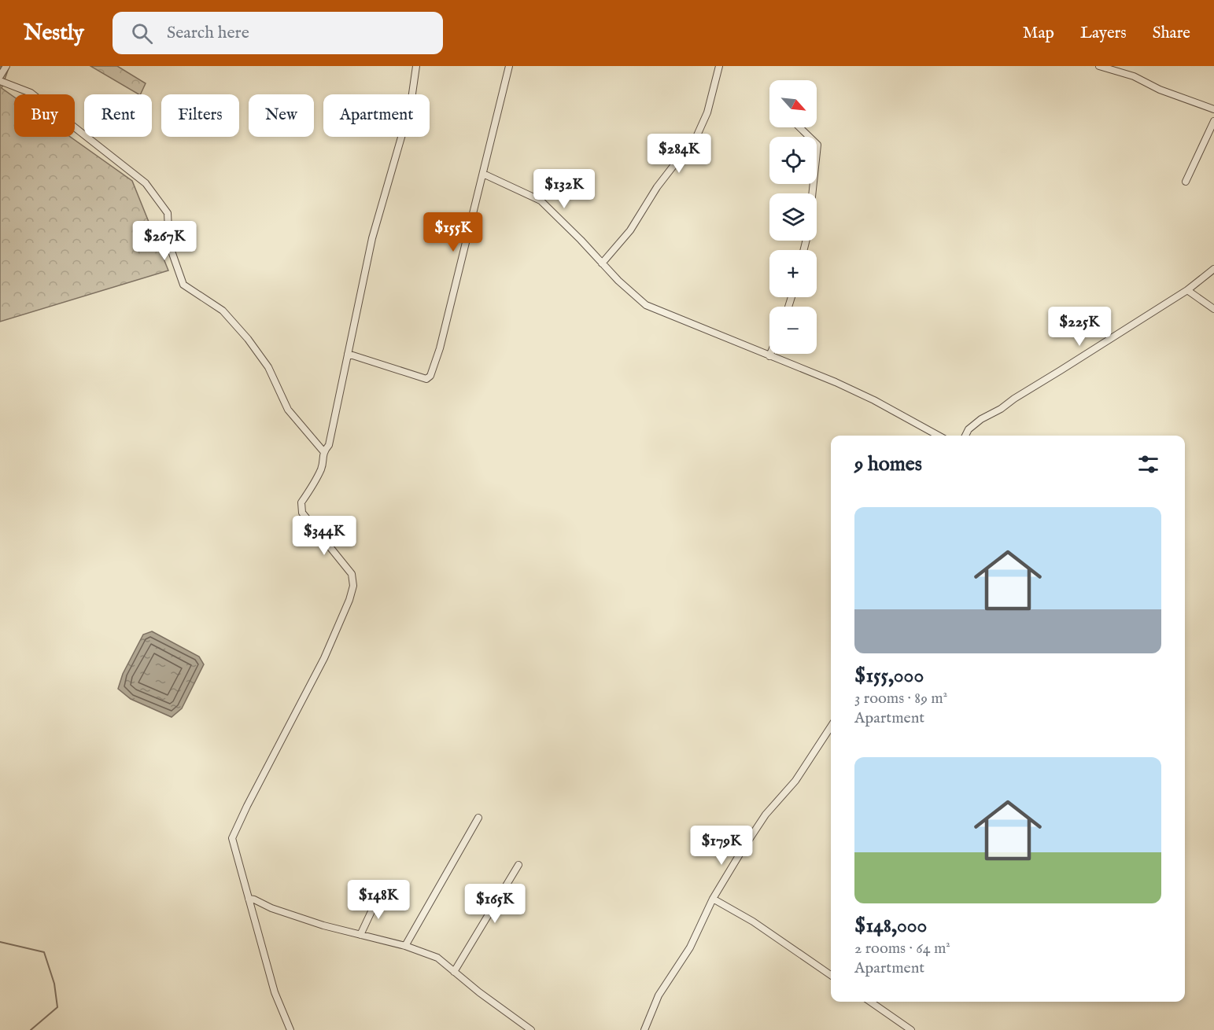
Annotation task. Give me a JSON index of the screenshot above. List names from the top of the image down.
{
  "north": "bottom right",
  "page": {
    "header": "Nestly",
    "search": "Search here",
    "nav": ["Map", "Layers", "Share"],
    "map_buttons": ["+", "−"],
    "chip": [
      "Buy",
      "Rent",
      "Filters",
      "New",
      "Apartment"
    ],
    "price": [
      "$284K",
      "$132K",
      "$155K",
      "$267K",
      "$225K",
      "$344K",
      "$179K",
      "$148K",
      "$165K"
    ],
    "heading": "9 homes",
    "list": [
      {
        "name": "$155,000",
        "note": "3 rooms · 89 m² · Apartment"
      },
      {
        "name": "$148,000",
        "note": "2 rooms · 64 m² · Apartment"
      }
    ]
  }
}
